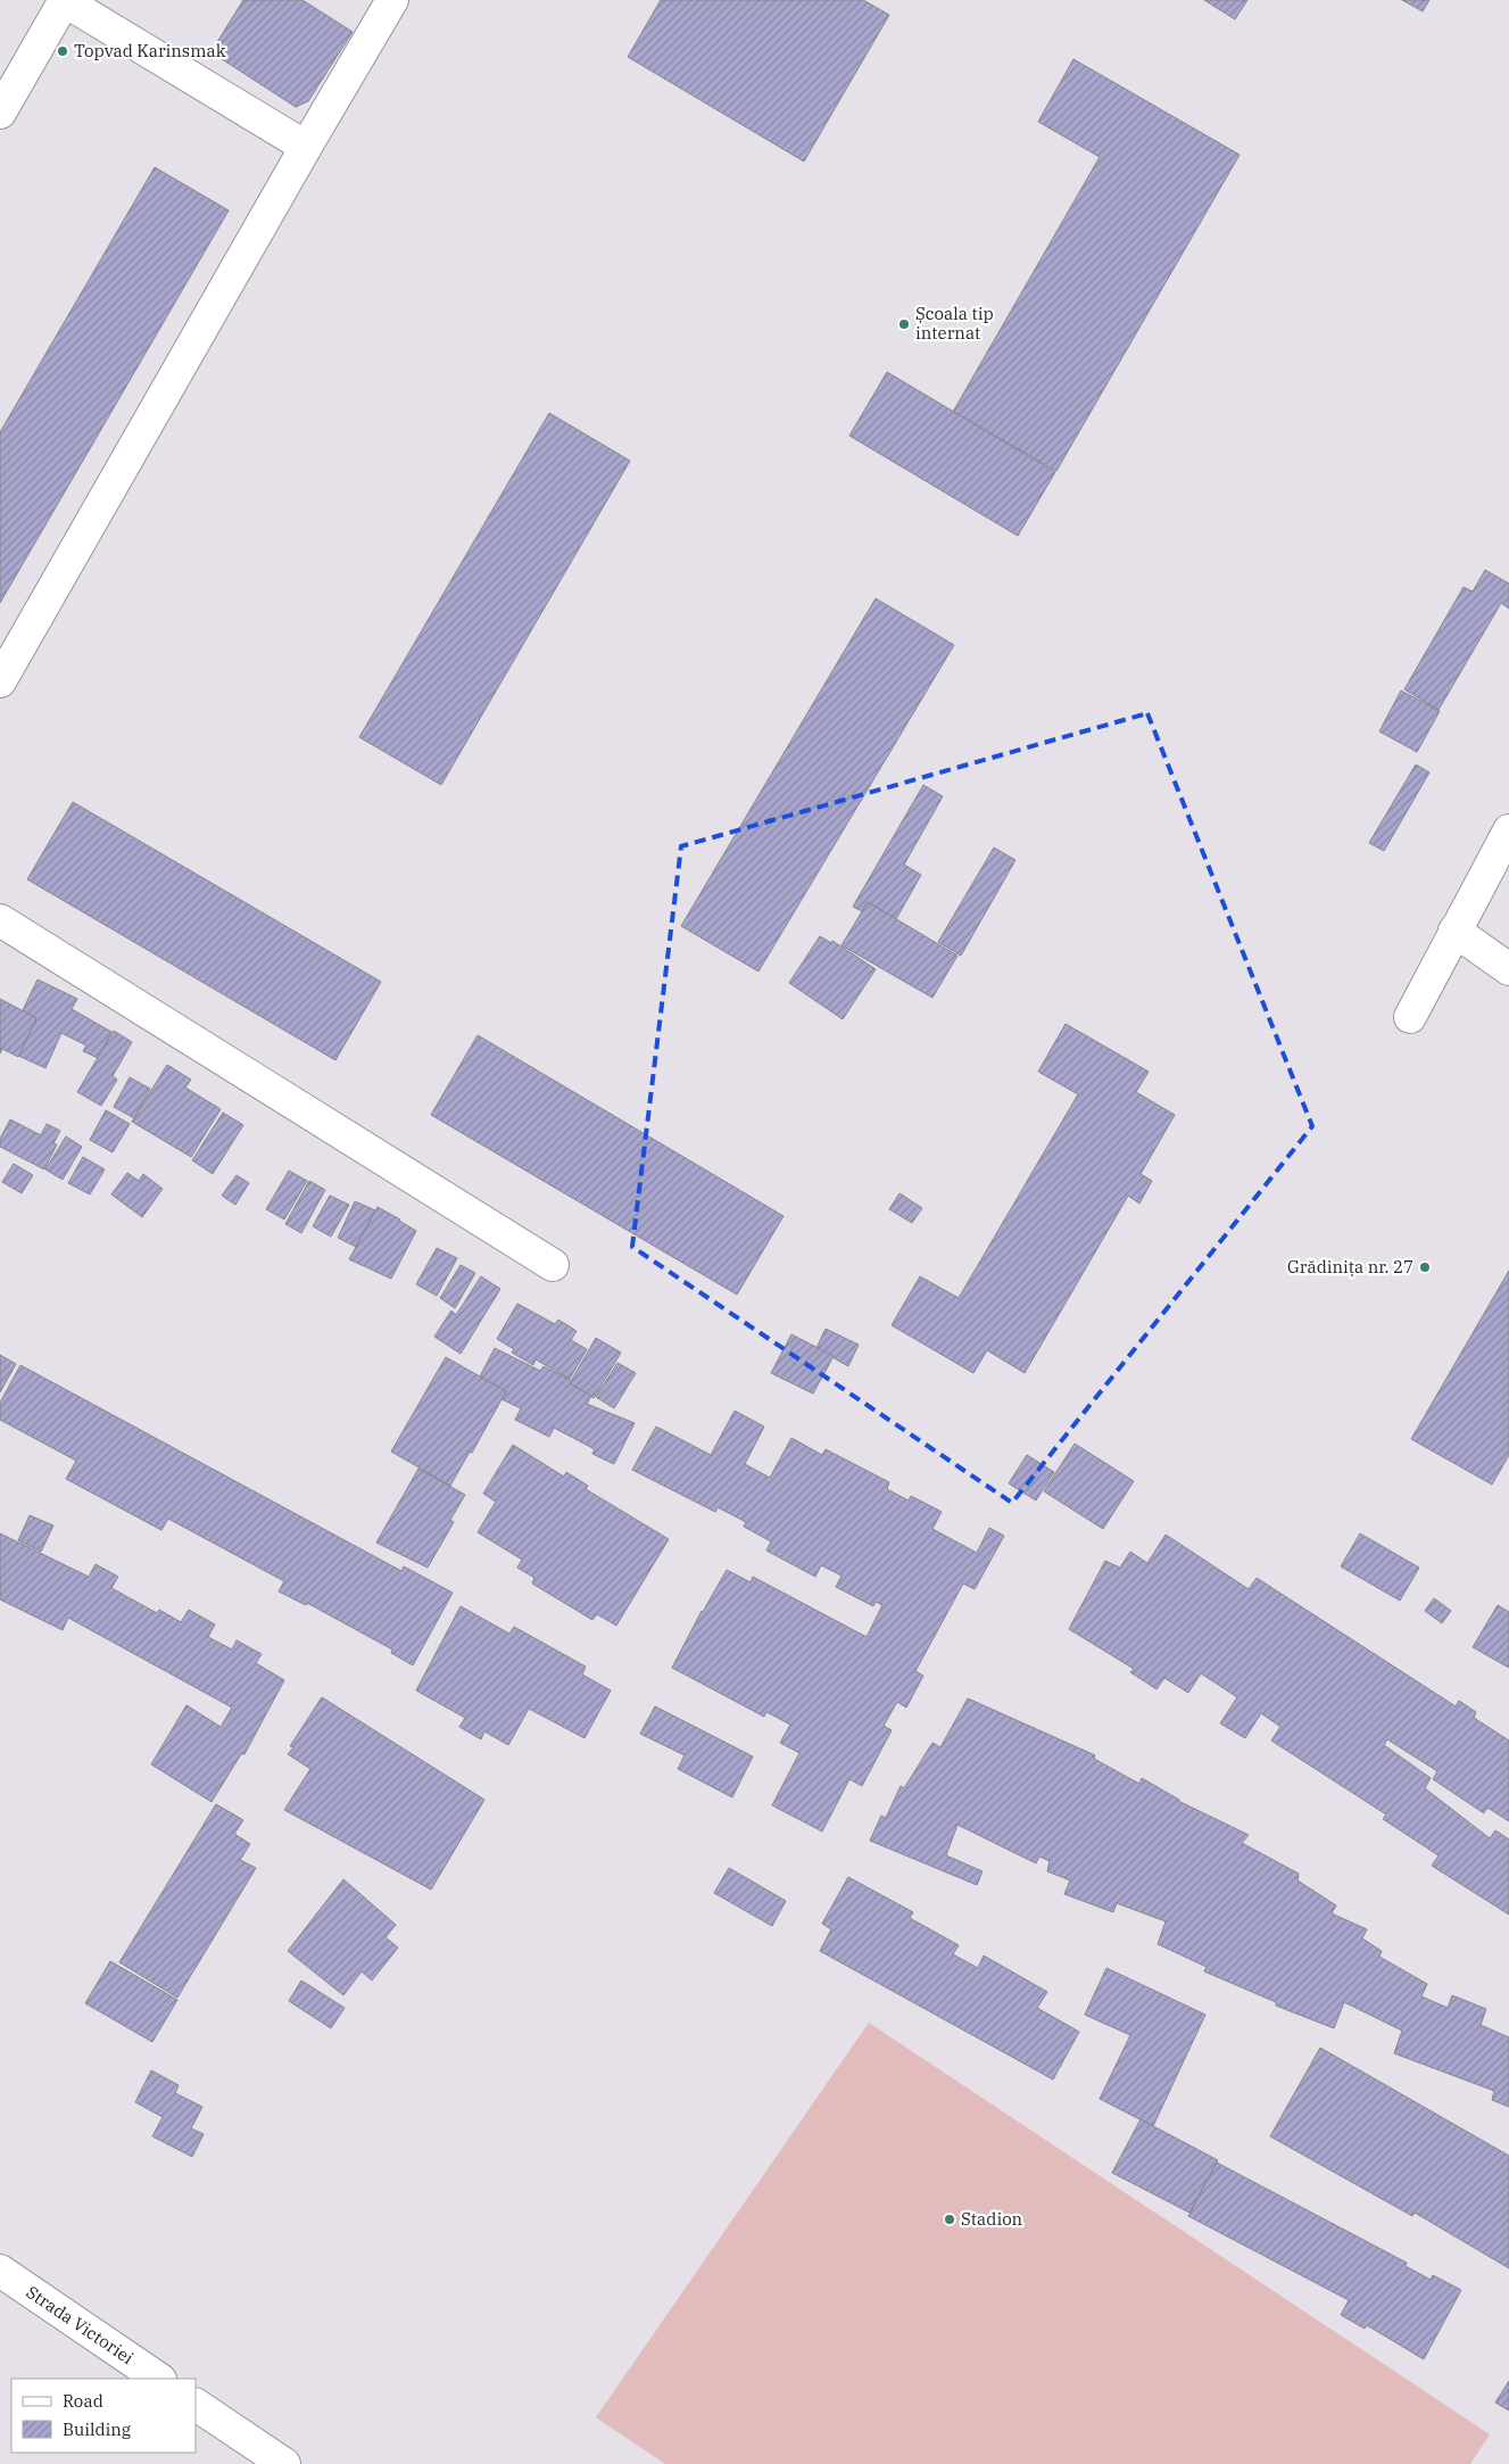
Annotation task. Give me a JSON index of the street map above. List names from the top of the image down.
{
  "streets": {
    "street": ["Strada Victoriei"]
  },
  "places": [
    "Topvad Karinsmak",
    "Școala tip internat",
    "Grădinița nr. 27",
    "Stadion"
  ],
  "legend": ["Road", "Building"]
}
